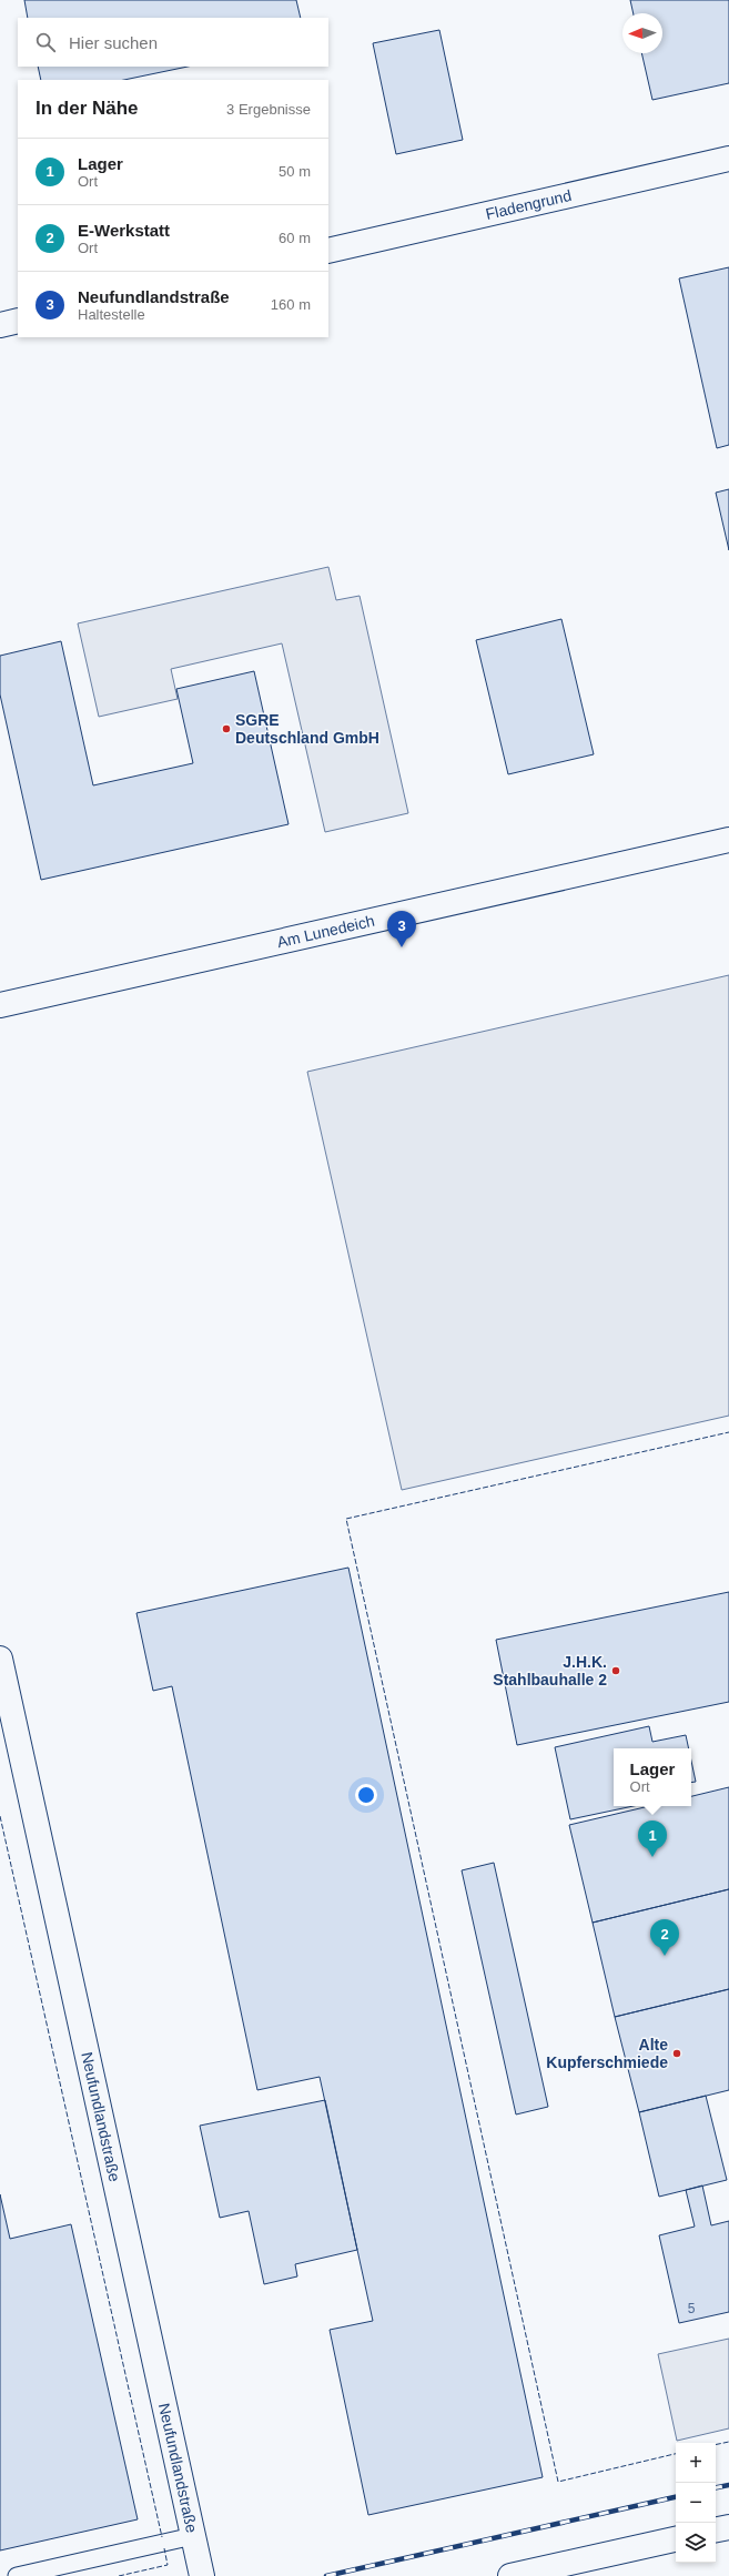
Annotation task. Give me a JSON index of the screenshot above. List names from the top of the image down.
{
  "streets": {
    "street": ["Fladengrund", "Am Lunedeich", "Neufundlandstraße"]
  },
  "places": ["SGRE Deutschland GmbH", "J.H.K. Stahlbauhalle 2", "Alte Kupferschmiede"],
  "house_numbers": ["5"],
  "north": "left",
  "page": {
    "search": "Hier suchen",
    "heading": ["In der Nähe", "3 Ergebnisse"],
    "list": [
      {
        "mark": "1",
        "name": "Lager",
        "note": "Ort",
        "value": "50 m"
      },
      {
        "mark": "2",
        "name": "E-Werkstatt",
        "note": "Ort",
        "value": "60 m"
      },
      {
        "mark": "3",
        "name": "Neufundlandstraße",
        "note": "Haltestelle",
        "value": "160 m"
      }
    ],
    "pins": ["3", "1", "2"],
    "popup": ["Lager", "Ort"],
    "map_buttons": ["+", "−"]
  }
}
